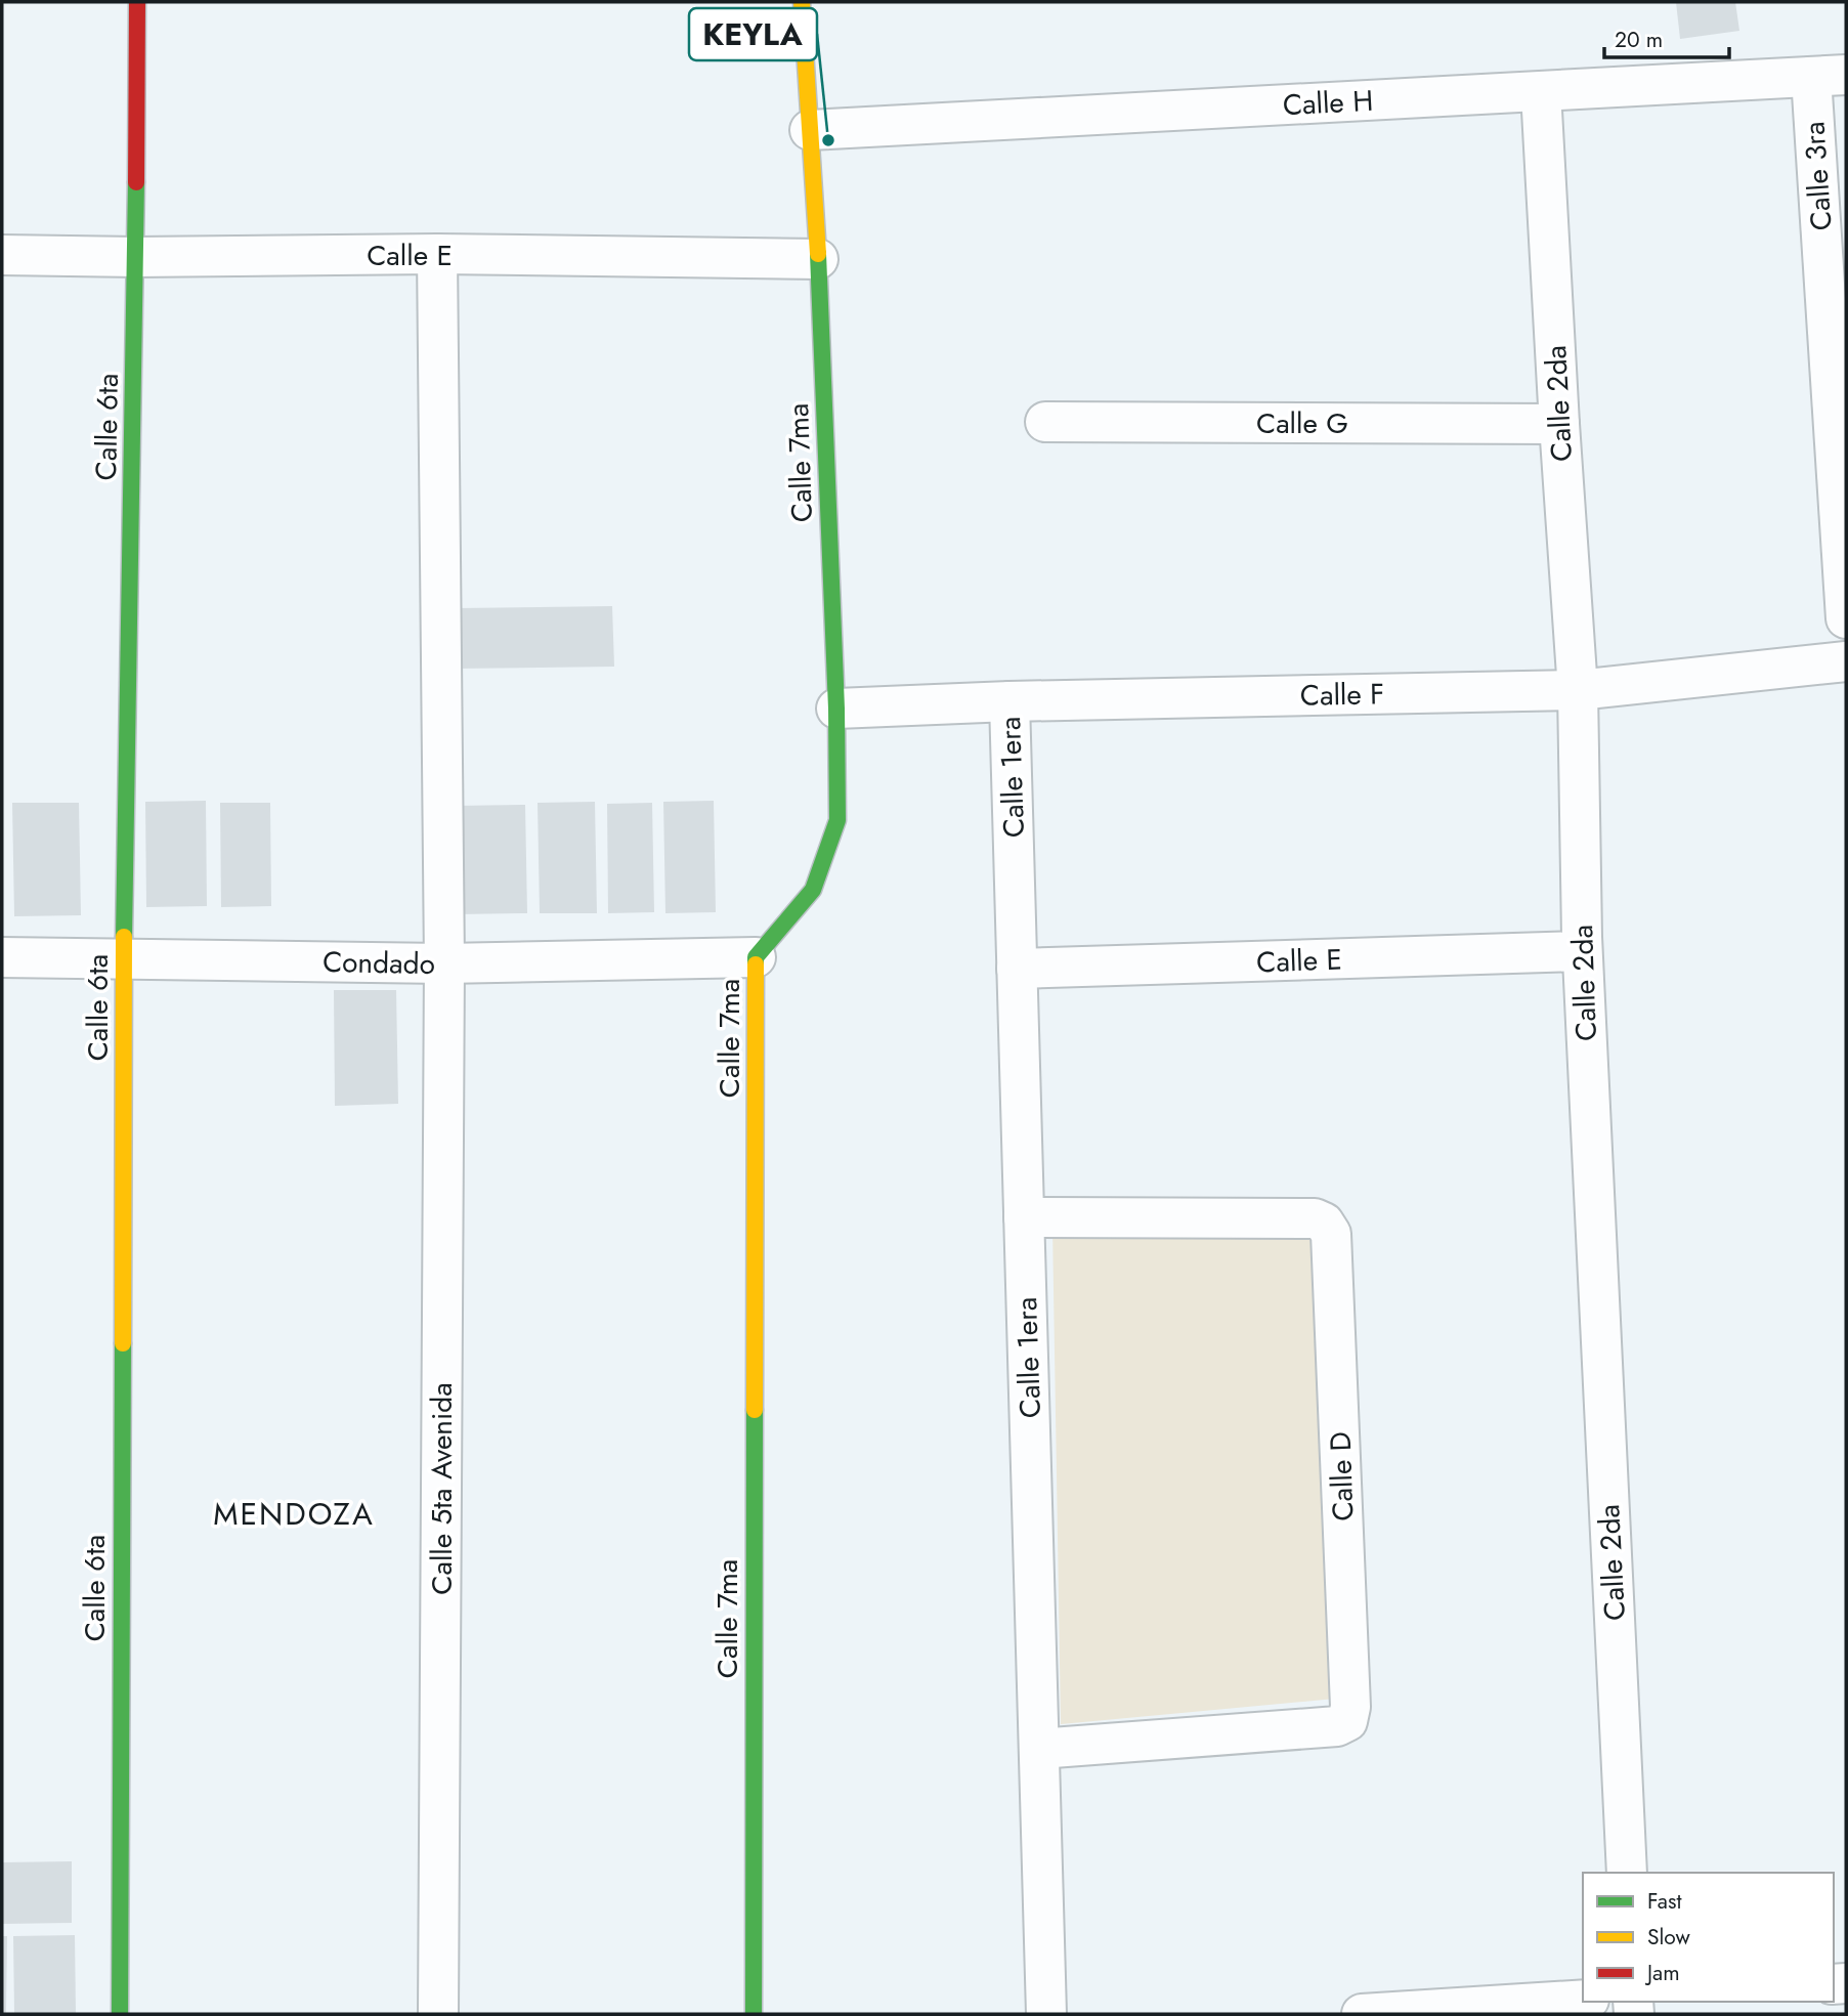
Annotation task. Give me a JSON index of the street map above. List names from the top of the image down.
{
  "streets": {
    "street": [
      "Calle H",
      "Calle 3ra",
      "Calle E",
      "Calle 2da",
      "Calle G",
      "Calle 6ta",
      "Calle 7ma",
      "Calle F",
      "Calle 1era",
      "Condado",
      "Calle D",
      "Calle 5ta Avenida"
    ]
  },
  "crossings": [
    ["Calle H", "Calle 3ra"],
    ["Calle H", "Calle 2da"],
    ["Calle H", "Calle 7ma"],
    ["Calle E", "Calle 2da"],
    ["Calle E", "Calle 6ta"],
    ["Calle E", "Calle 7ma"],
    ["Calle E", "Calle 1era"],
    ["Calle E", "Calle 5ta Avenida"],
    ["Calle 2da", "Calle G"],
    ["Calle 2da", "Calle F"],
    ["Calle 6ta", "Condado"],
    ["Calle 7ma", "Calle F"],
    ["Calle 7ma", "Condado"],
    ["Calle F", "Calle 1era"],
    ["Calle 1era", "Calle D"],
    ["Condado", "Calle 5ta Avenida"]
  ],
  "districts": ["MENDOZA"],
  "places": ["KEYLA"],
  "legend": ["Fast", "Slow", "Jam"],
  "scale_bar": "20 m"
}
